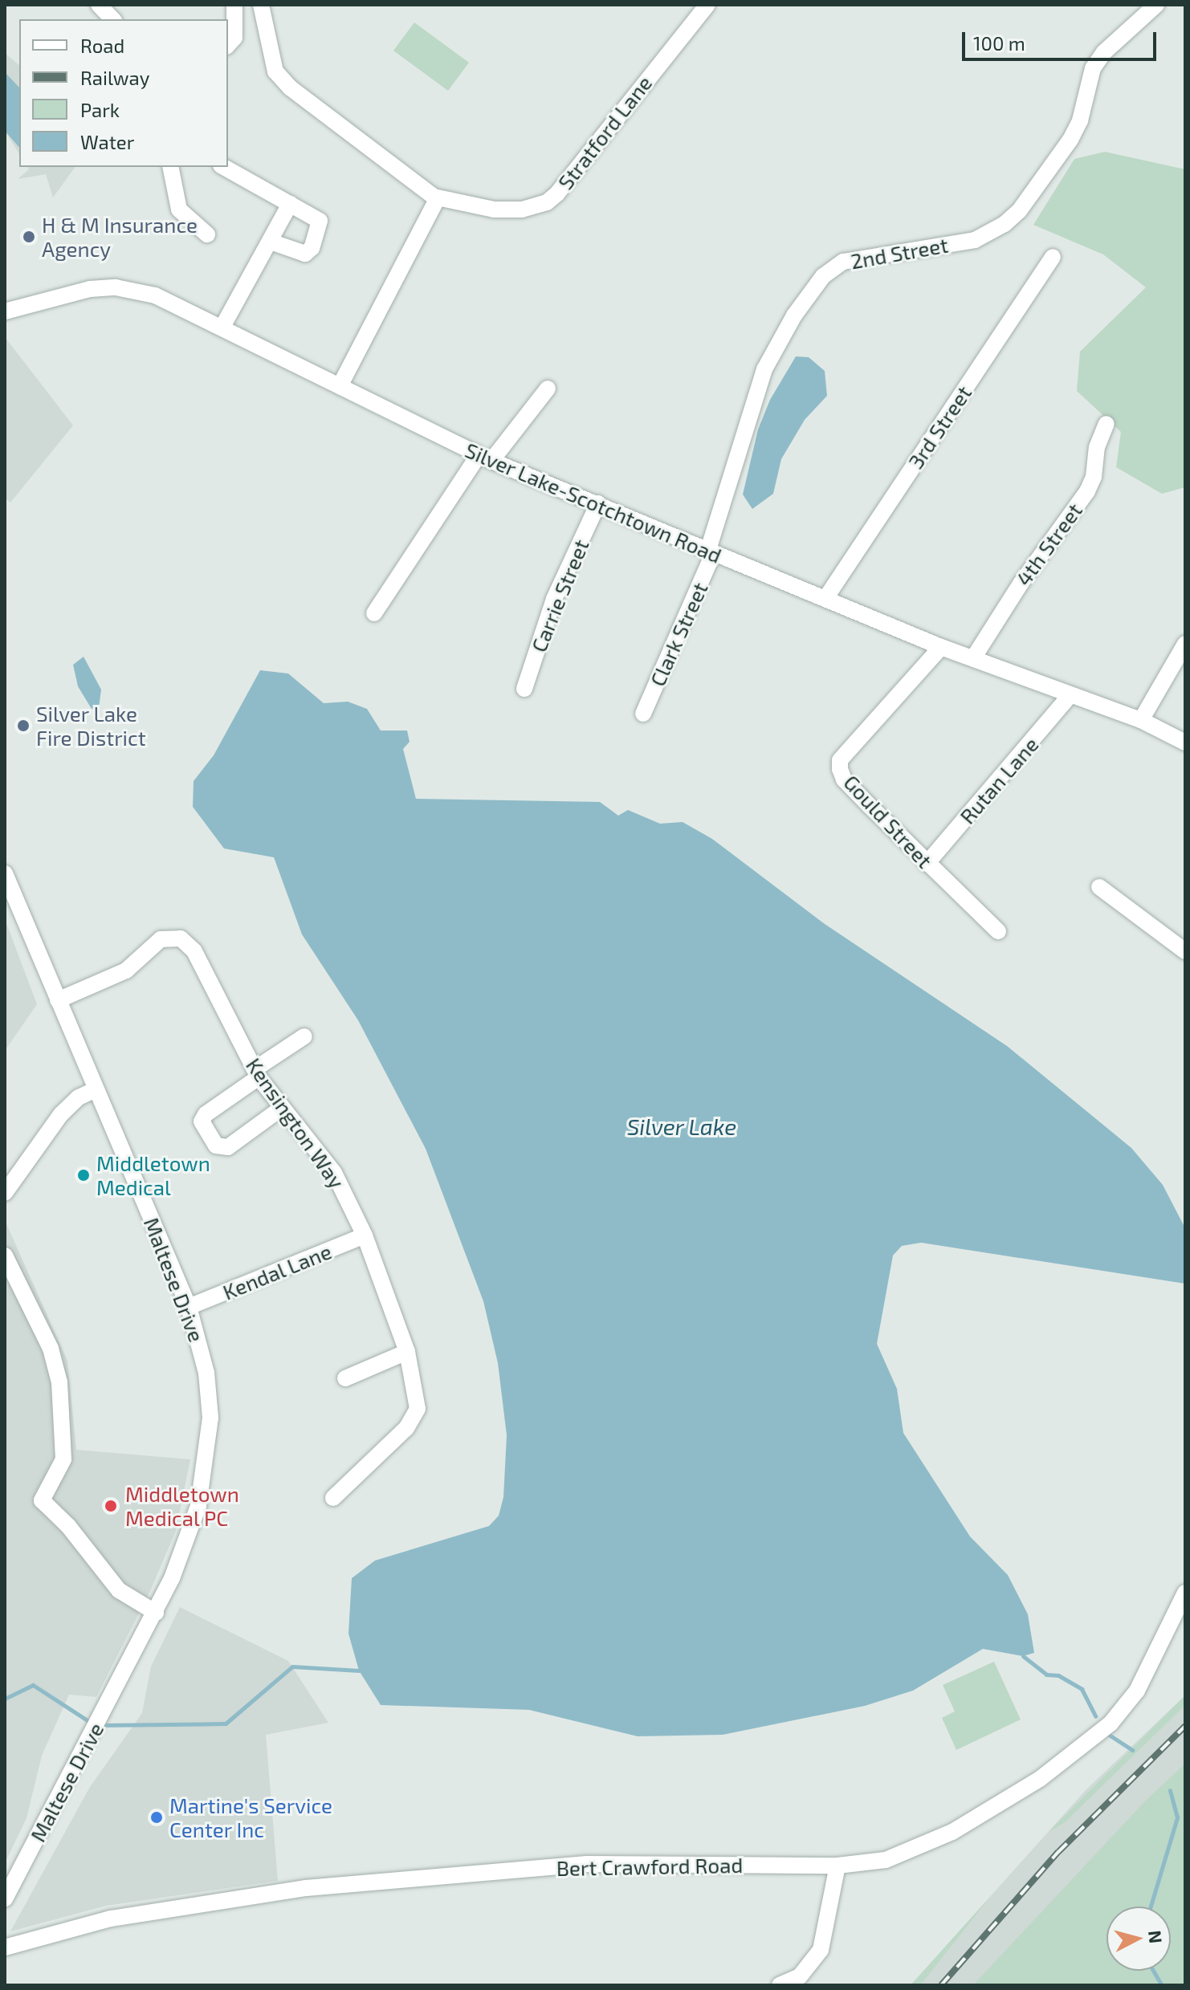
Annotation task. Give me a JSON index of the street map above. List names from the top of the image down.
{
  "streets": {
    "street": [
      "Stratford Lane",
      "2nd Street",
      "3rd Street",
      "Silver Lake-Scotchtown Road",
      "4th Street",
      "Carrie Street",
      "Clark Street",
      "Rutan Lane",
      "Gould Street",
      "Kensington Way",
      "Kendal Lane",
      "Maltese Drive",
      "Bert Crawford Road"
    ]
  },
  "crossings": [
    ["2nd Street", "Silver Lake-Scotchtown Road"],
    ["2nd Street", "Clark Street"],
    ["3rd Street", "Silver Lake-Scotchtown Road"],
    ["Silver Lake-Scotchtown Road", "4th Street"],
    ["Silver Lake-Scotchtown Road", "Carrie Street"],
    ["Silver Lake-Scotchtown Road", "Clark Street"],
    ["Silver Lake-Scotchtown Road", "Rutan Lane"],
    ["Silver Lake-Scotchtown Road", "Gould Street"],
    ["Rutan Lane", "Gould Street"],
    ["Kensington Way", "Kendal Lane"],
    ["Kensington Way", "Maltese Drive"],
    ["Kendal Lane", "Maltese Drive"]
  ],
  "water": ["Silver Lake"],
  "places": [
    "H & M Insurance Agency",
    "Silver Lake Fire District",
    "Middletown Medical",
    "Middletown Medical PC",
    "Martine's Service Center Inc"
  ],
  "legend": [
    "Road",
    "Railway",
    "Park",
    "Water"
  ],
  "scale_bar": "100 m",
  "north": "right"
}
